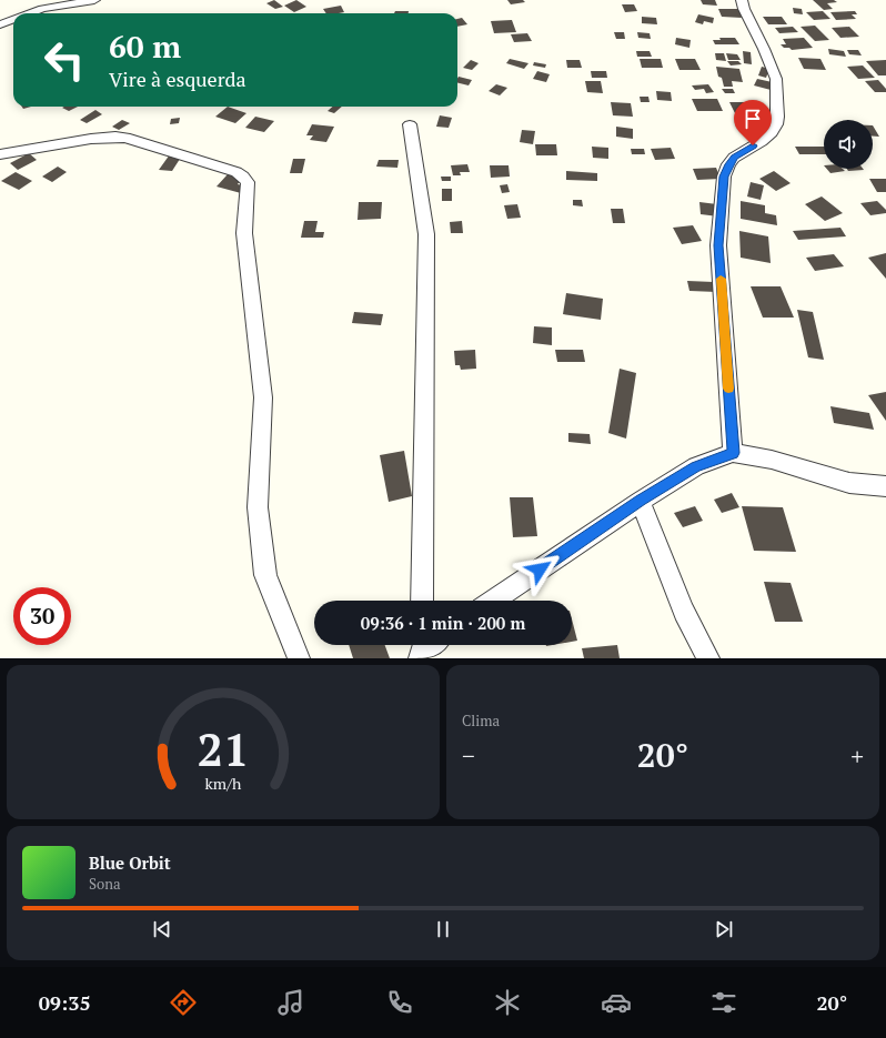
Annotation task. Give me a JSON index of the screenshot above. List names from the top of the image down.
{
  "page": {
    "turn": ["60 m", "Vire à esquerda"],
    "limit": "30",
    "trip": "09:36 · 1 min · 200 m",
    "tile": "Clima",
    "heat": ["−", "20°", "+"],
    "song": ["Blue Orbit", "Sona"],
    "tabs": ["09:35", "20°"],
    "gauge": ["21", "km/h"]
  }
}
